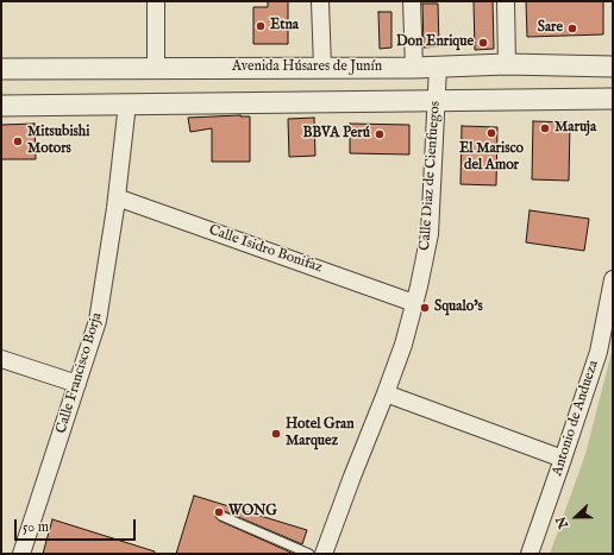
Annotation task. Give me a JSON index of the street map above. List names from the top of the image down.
{
  "streets": {
    "street": [
      "Avenida Húsares de Junín",
      "Calle Diaz de Cienfuegos",
      "Calle Isidro Bonifaz",
      "Calle Francisco Borja",
      "Antonio de Andueza"
    ]
  },
  "crossings": [
    ["Avenida Húsares de Junín", "Calle Diaz de Cienfuegos"],
    ["Calle Diaz de Cienfuegos", "Calle Isidro Bonifaz"],
    ["Calle Isidro Bonifaz", "Calle Francisco Borja"]
  ],
  "places": [
    "Etna",
    "Sare",
    "Don Enrique",
    "Maruja",
    "El Marisco del Amor",
    "BBVA Perú",
    "Mitsubishi Motors",
    "Squalo’s",
    "Hotel Gran Marquez",
    "WONG"
  ],
  "scale_bar": "50 m",
  "north": "left"
}
